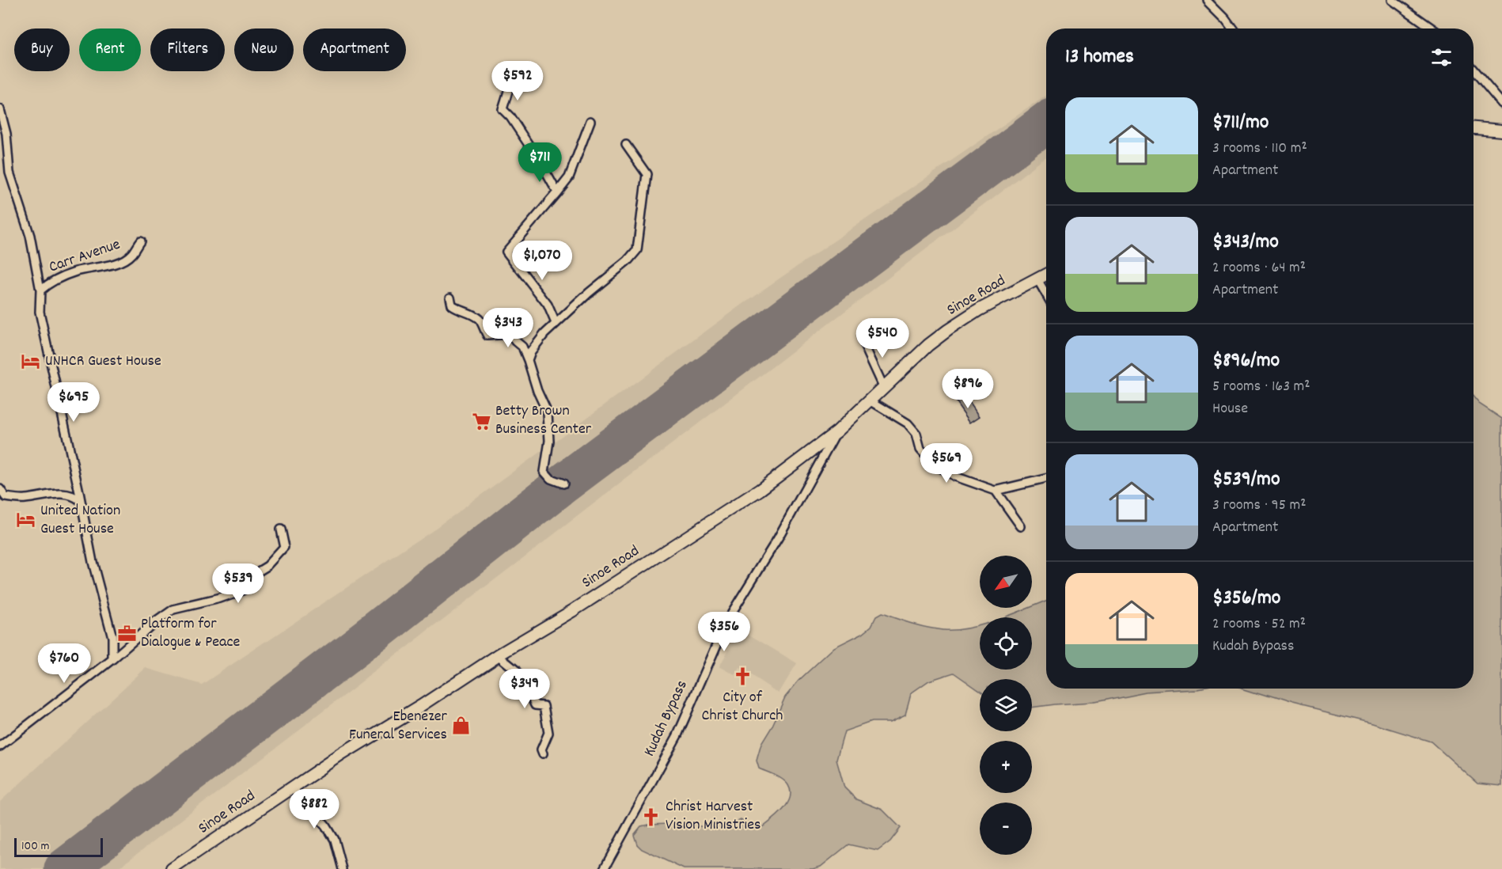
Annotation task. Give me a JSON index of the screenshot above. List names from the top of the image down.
{
  "streets": {
    "highway": ["Sinoe Road"],
    "street": ["Carr Avenue", "Kudah Bypass"]
  },
  "crossings": [
    ["Sinoe Road", "Kudah Bypass"]
  ],
  "places": {
    "hotel": ["UNHCR Guest House", "United Nation Guest House"],
    "supermarket": ["Betty Brown Business Center"],
    "office": ["Platform for Dialogue & Peace"],
    "church": ["City of Christ Church", "Christ Harvest Vision Ministries"],
    "shop": ["Ebenezer Funeral Services"]
  },
  "scale_bar": "100 m",
  "north": "bottom left",
  "page": {
    "chip": [
      "Buy",
      "Rent",
      "Filters",
      "New",
      "Apartment"
    ],
    "heading": "13 homes",
    "price": [
      "$592",
      "$711",
      "$1,070",
      "$343",
      "$540",
      "$896",
      "$695",
      "$569",
      "$539",
      "$356",
      "$760",
      "$349",
      "$882"
    ],
    "list": [
      {
        "name": "$711/mo",
        "note": "3 rooms · 110 m² · Apartment"
      },
      {
        "name": "$343/mo",
        "note": "2 rooms · 64 m² · Apartment"
      },
      {
        "name": "$896/mo",
        "note": "5 rooms · 163 m² · House"
      },
      {
        "name": "$539/mo",
        "note": "3 rooms · 95 m² · Apartment"
      },
      {
        "name": "$356/mo",
        "note": "2 rooms · 52 m² · Kudah Bypass"
      }
    ],
    "map_buttons": ["+", "−"],
    "scale": "100 m"
  }
}
